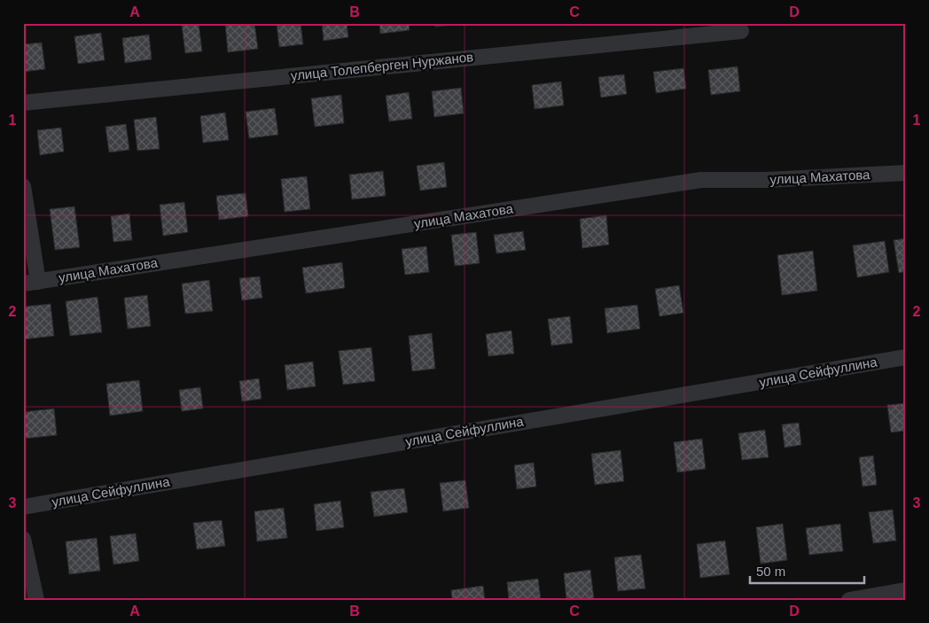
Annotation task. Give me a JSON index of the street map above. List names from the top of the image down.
{
  "streets": {
    "street": ["улица Толепберген Нуржанов", "улица Махатова", "улица Сейфуллина"]
  },
  "scale_bar": "50 m",
  "grid": {
    "columns": [
      "A",
      "B",
      "C",
      "D"
    ],
    "rows": ["1", "2", "3"]
  }
}
